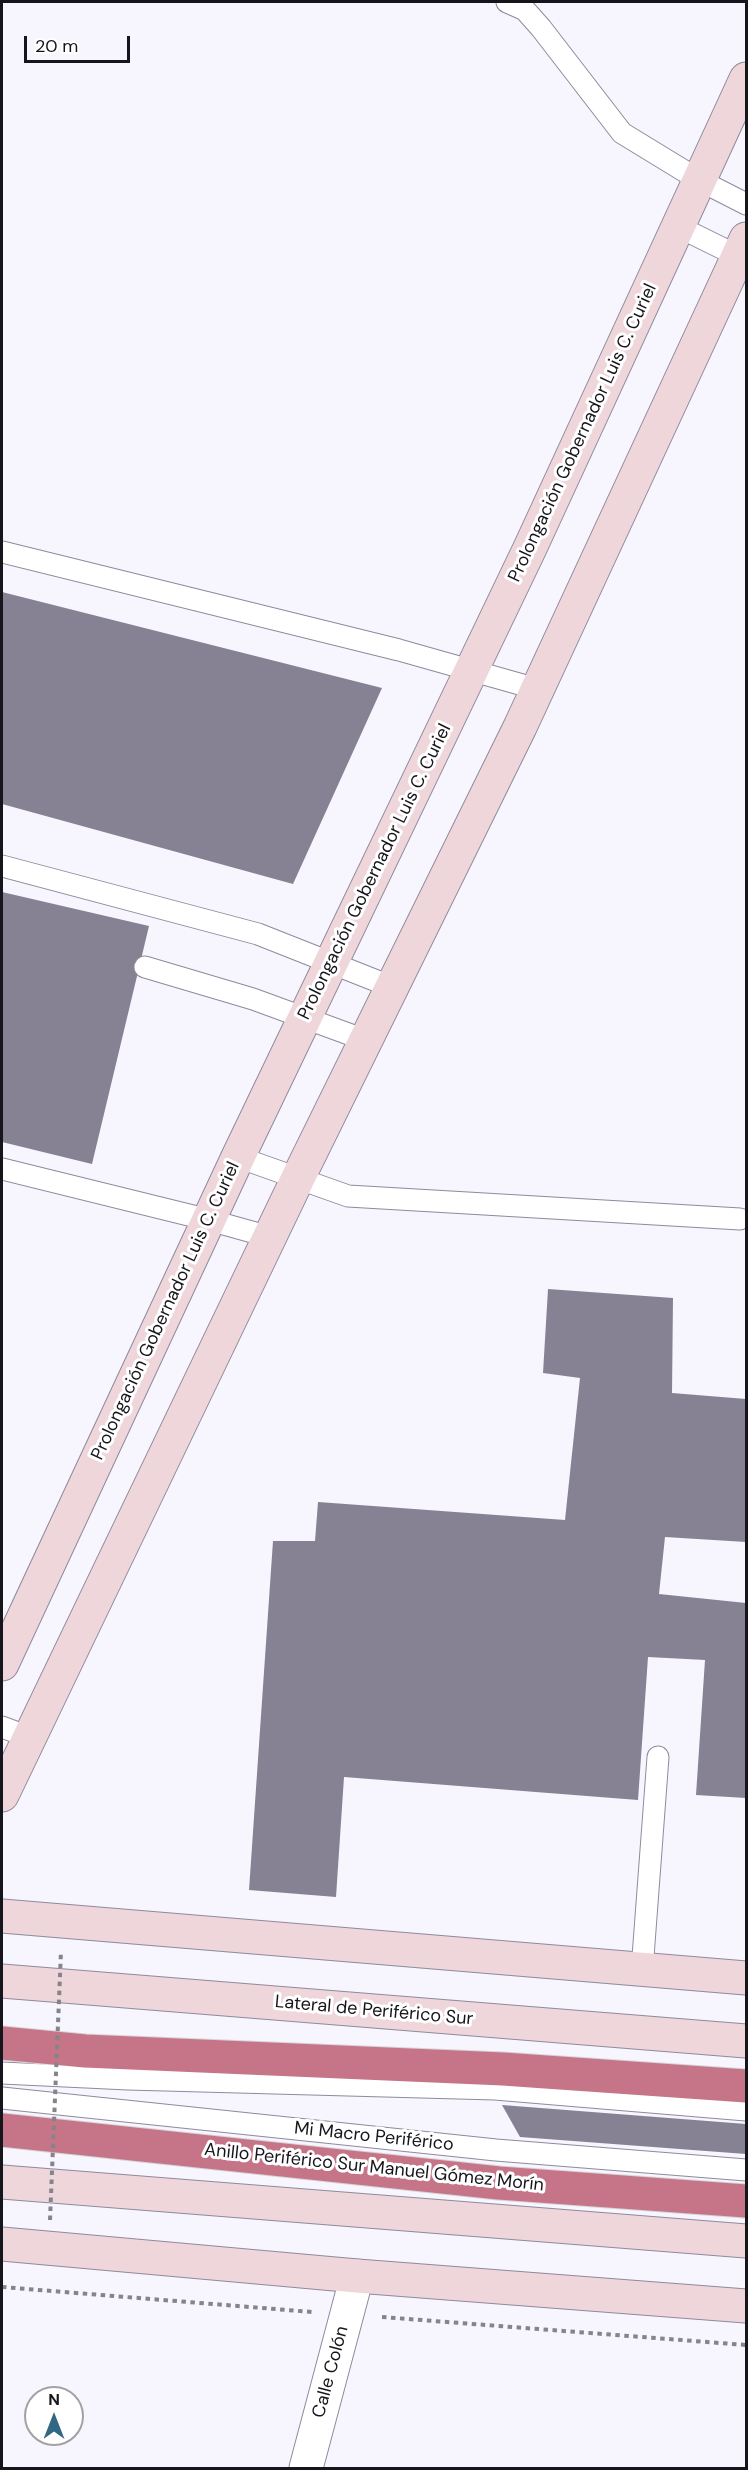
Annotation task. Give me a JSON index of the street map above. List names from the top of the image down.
{
  "streets": {
    "highway": ["Anillo Periférico Sur Manuel Gómez Morín"],
    "street": ["Prolongación Gobernador Luis C. Curiel", "Lateral de Periférico Sur", "Calle Colón"],
    "lane": ["Mi Macro Periférico"]
  },
  "scale_bar": "20 m",
  "north": "top"
}
